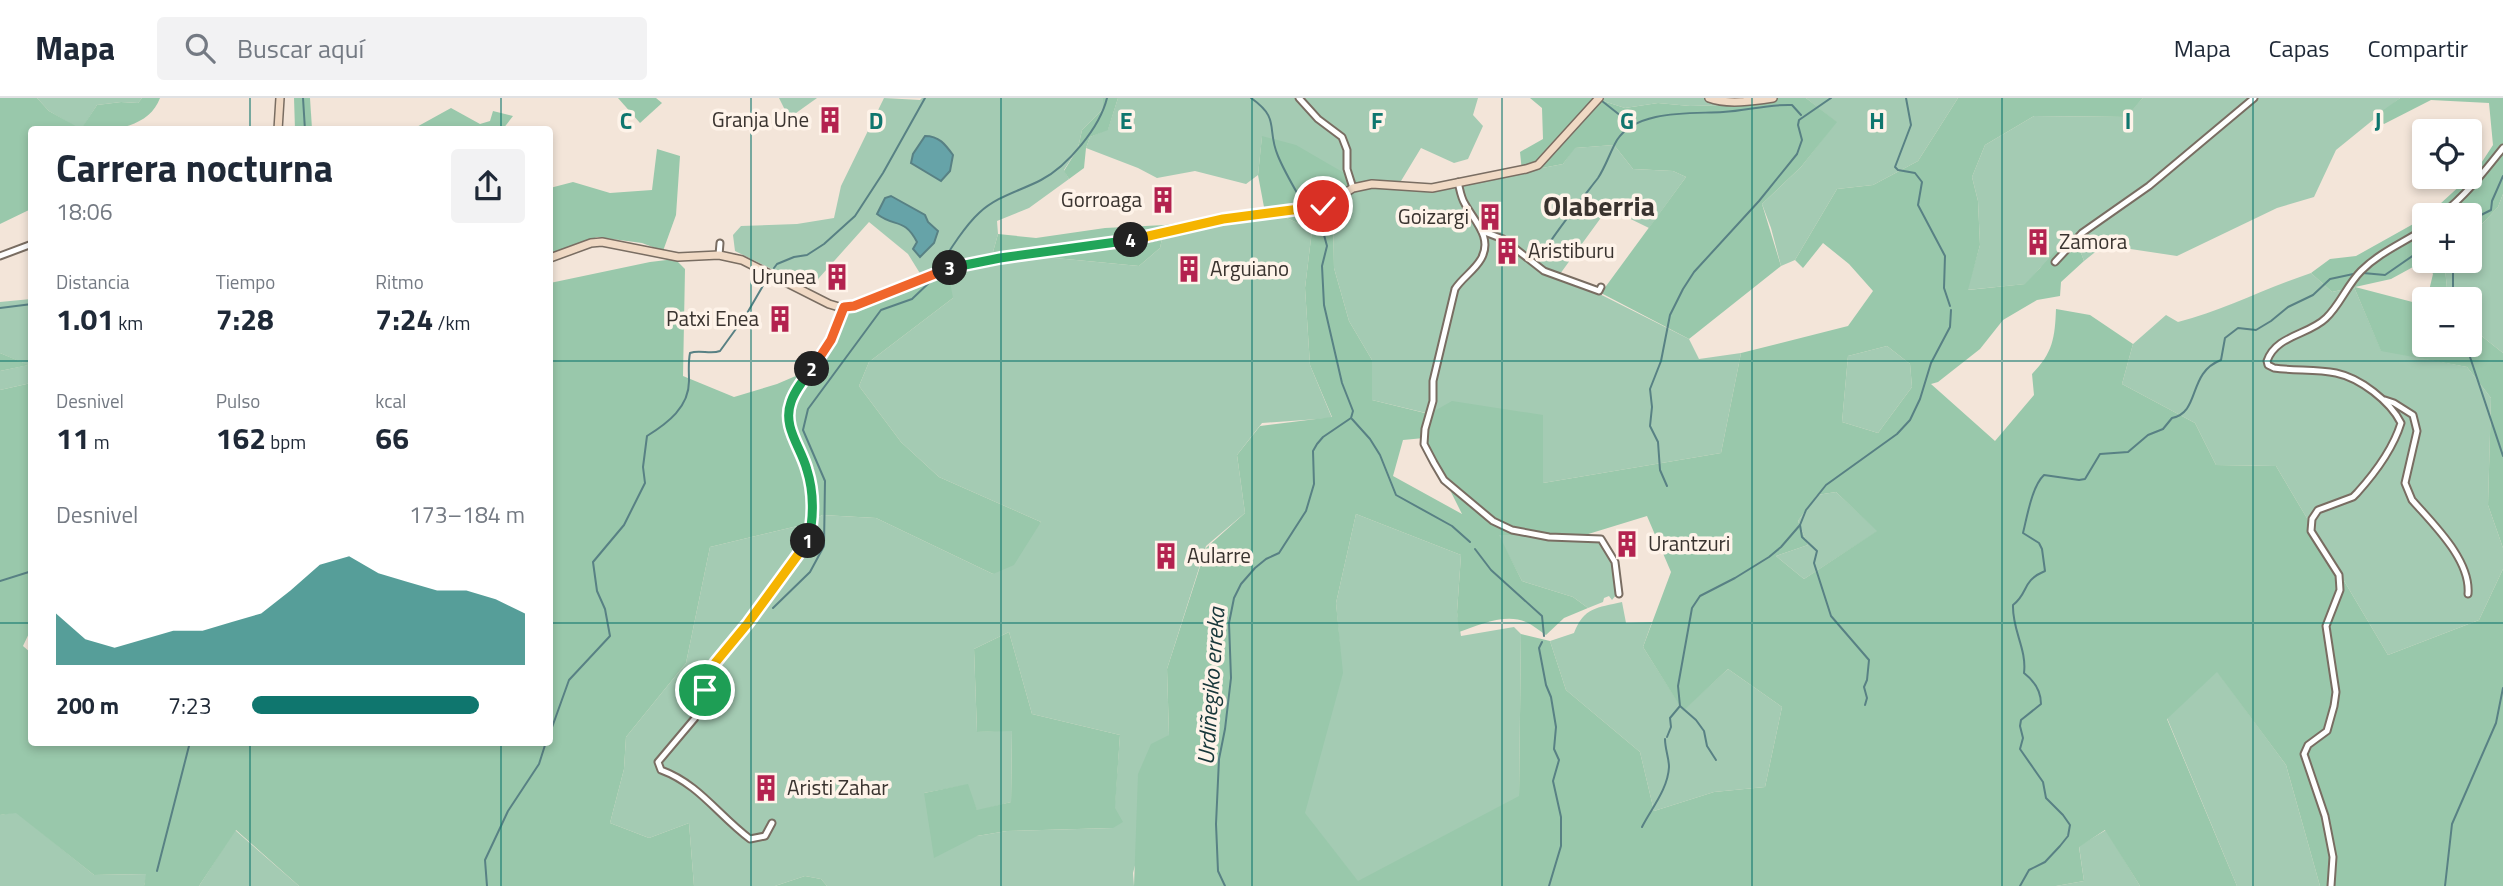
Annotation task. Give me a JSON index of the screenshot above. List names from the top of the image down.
{
  "districts": ["Olaberria"],
  "water": ["Urdiñegiko erreka"],
  "places": {
    "building": [
      "Granja Une",
      "Gorroaga",
      "Goizargi",
      "Zamora",
      "Aristiburu",
      "Arguiano",
      "Urunea",
      "Patxi Enea",
      "Urantzuri",
      "Aularre",
      "Aristi Zahar"
    ]
  },
  "page": {
    "header": "Mapa",
    "search": "Buscar aquí",
    "nav": ["Mapa", "Capas", "Compartir"],
    "map_buttons": ["+", "−"],
    "heading": ["Carrera nocturna", "18:06"],
    "pins": [
      "4",
      "3",
      "2",
      "1"
    ],
    "stats": [
      ["Distancia", "1.01 km"],
      ["Tiempo", "7:28"],
      ["Ritmo", "7:24 /km"],
      ["Desnivel", "11 m"],
      ["Pulso", "162 bpm"],
      ["kcal", "66"]
    ],
    "chart": ["Desnivel", "173–184 m"],
    "list": [
      {
        "name": "200 m",
        "note": "7:23"
      }
    ]
  },
  "grid": {
    "columns": [
      "C",
      "D",
      "E",
      "F",
      "G",
      "H",
      "I",
      "J"
    ]
  }
}
